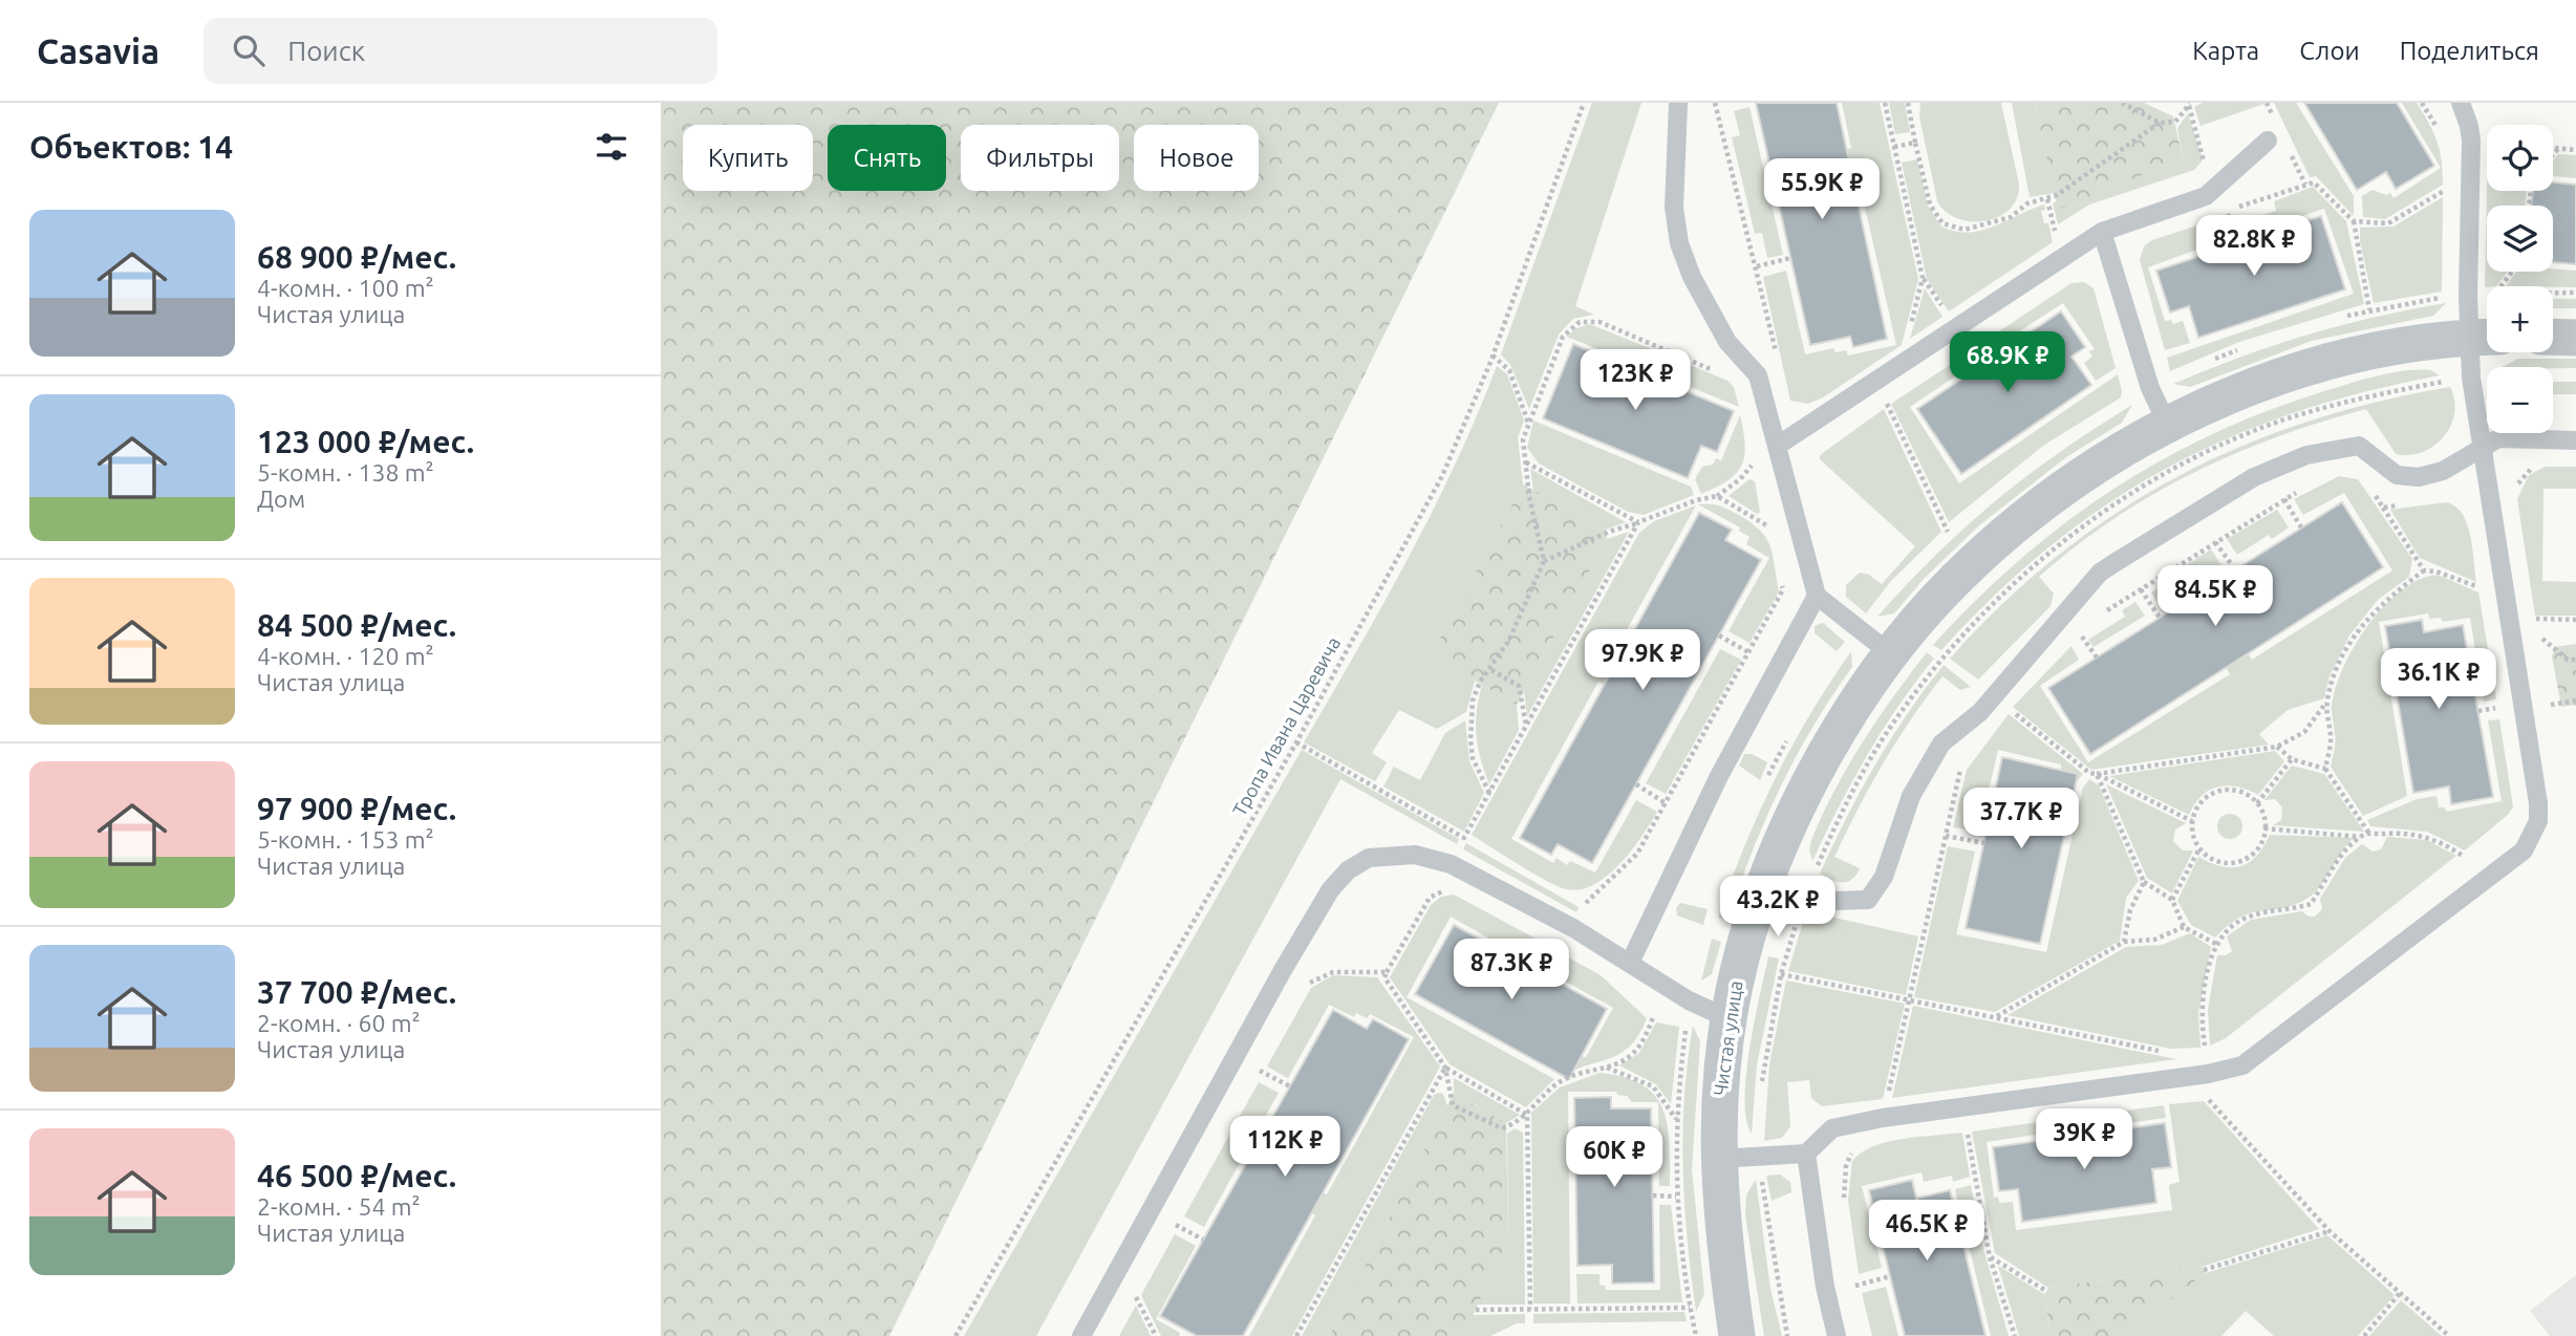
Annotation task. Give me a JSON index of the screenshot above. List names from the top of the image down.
{
  "streets": {
    "street": ["Чистая улица"],
    "path": ["Тропа Ивана Царевича"]
  },
  "page": {
    "header": "Casavia",
    "search": "Поиск",
    "nav": ["Карта", "Слои", "Поделиться"],
    "heading": "Объектов: 14",
    "map_buttons": ["+", "−"],
    "chip": [
      "Купить",
      "Снять",
      "Фильтры",
      "Новое"
    ],
    "price": [
      "55.9K ₽",
      "82.8K ₽",
      "68.9K ₽",
      "123K ₽",
      "84.5K ₽",
      "97.9K ₽",
      "36.1K ₽",
      "37.7K ₽",
      "43.2K ₽",
      "87.3K ₽",
      "39K ₽",
      "112K ₽",
      "60K ₽",
      "46.5K ₽"
    ],
    "list": [
      {
        "name": "68 900 ₽/мес.",
        "note": "4-комн. · 100 m² · Чистая улица"
      },
      {
        "name": "123 000 ₽/мес.",
        "note": "5-комн. · 138 m² · Дом"
      },
      {
        "name": "84 500 ₽/мес.",
        "note": "4-комн. · 120 m² · Чистая улица"
      },
      {
        "name": "97 900 ₽/мес.",
        "note": "5-комн. · 153 m² · Чистая улица"
      },
      {
        "name": "37 700 ₽/мес.",
        "note": "2-комн. · 60 m² · Чистая улица"
      },
      {
        "name": "46 500 ₽/мес.",
        "note": "2-комн. · 54 m² · Чистая улица"
      }
    ]
  }
}
